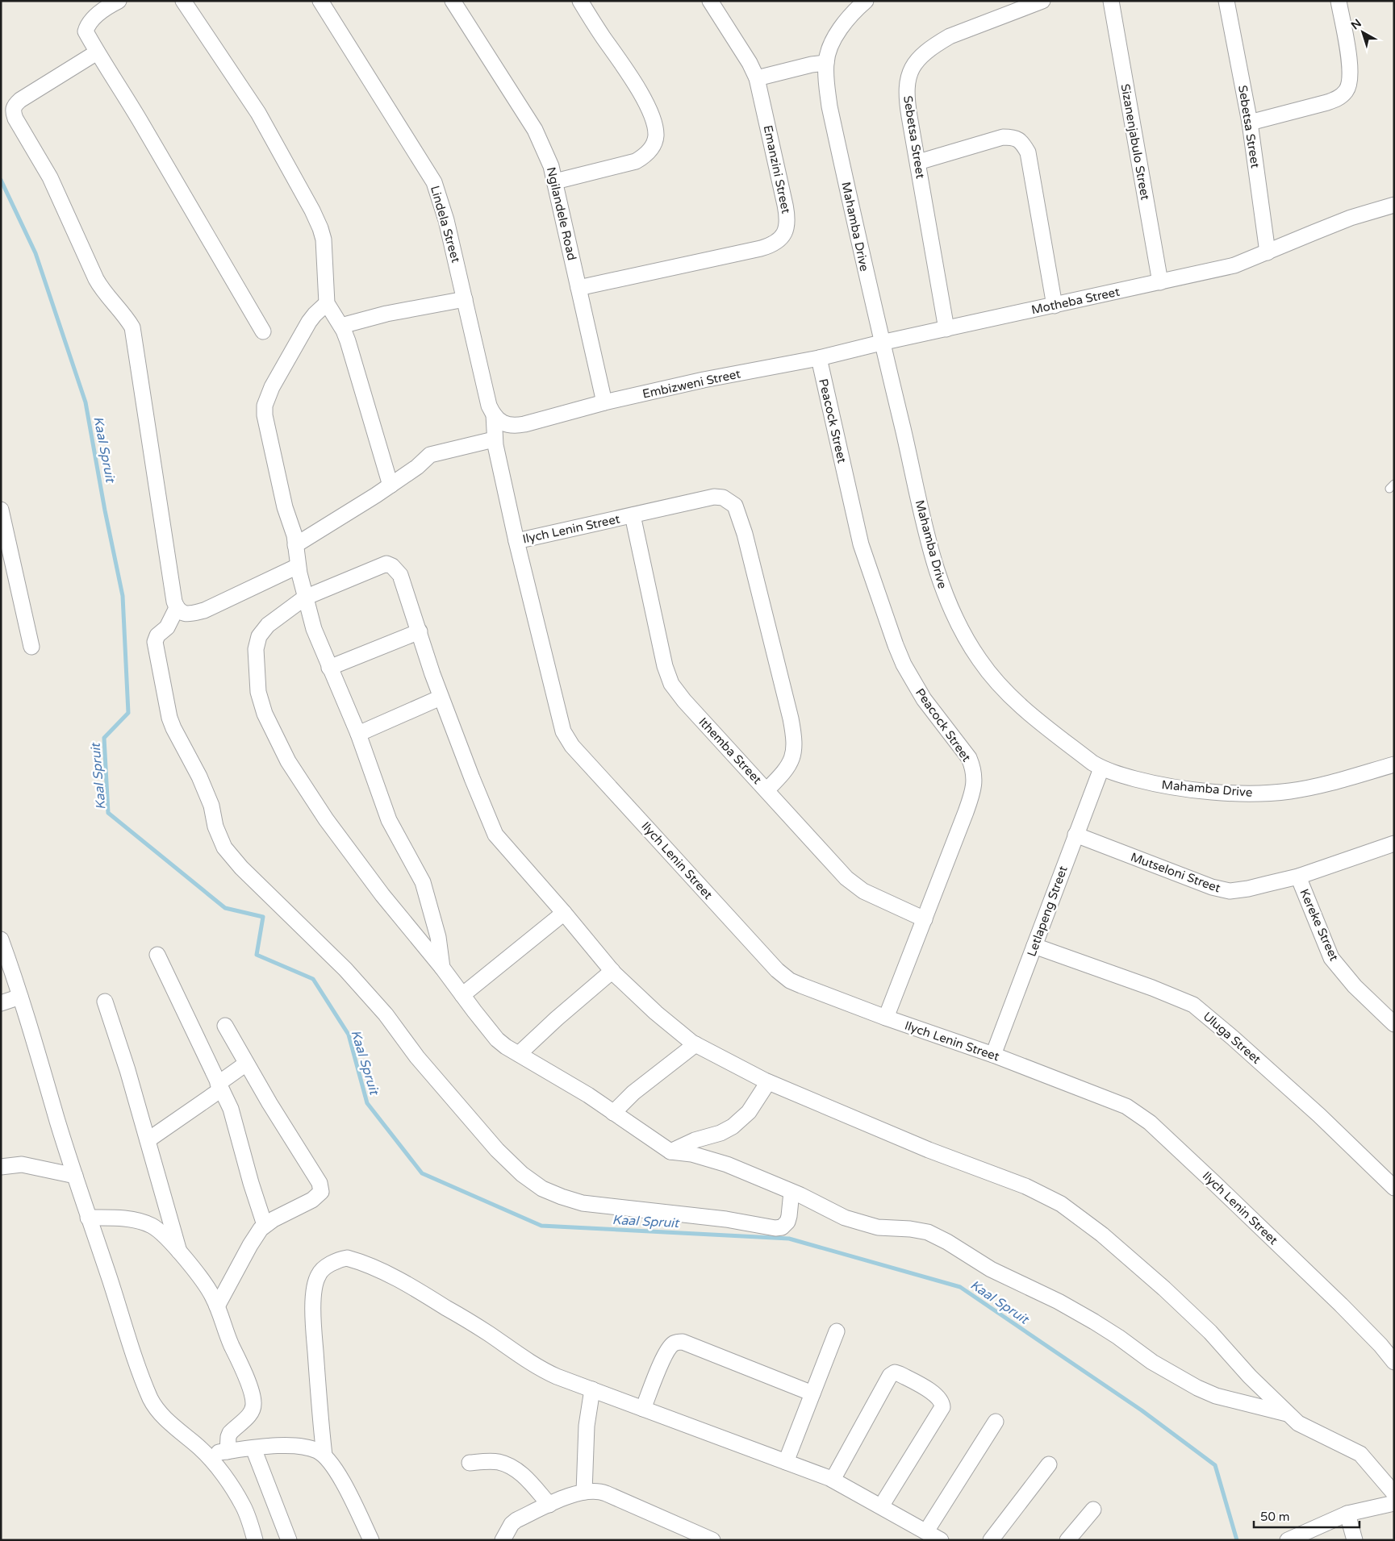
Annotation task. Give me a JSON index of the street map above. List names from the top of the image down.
{
  "streets": {
    "street": [
      "Sebetsa Street",
      "Sizanenjabulo Street",
      "Emanzini Street",
      "Ngilandele Road",
      "Lindela Street",
      "Mahamba Drive",
      "Motheba Street",
      "Embizweni Street",
      "Peacock Street",
      "Ilych Lenin Street",
      "Ithemba Street",
      "Mutseloni Street",
      "Letlapeng Street",
      "Kereke Street",
      "Uluga Street"
    ]
  },
  "crossings": [
    ["Sebetsa Street", "Motheba Street"],
    ["Sizanenjabulo Street", "Motheba Street"],
    ["Emanzini Street", "Ngilandele Road"],
    ["Ngilandele Road", "Embizweni Street"],
    ["Lindela Street", "Embizweni Street"],
    ["Mahamba Drive", "Motheba Street"],
    ["Mahamba Drive", "Embizweni Street"],
    ["Mahamba Drive", "Letlapeng Street"],
    ["Motheba Street", "Embizweni Street"],
    ["Embizweni Street", "Peacock Street"],
    ["Peacock Street", "Ilych Lenin Street"],
    ["Peacock Street", "Ithemba Street"],
    ["Ilych Lenin Street", "Ithemba Street"],
    ["Ilych Lenin Street", "Letlapeng Street"],
    ["Mutseloni Street", "Letlapeng Street"],
    ["Mutseloni Street", "Kereke Street"],
    ["Letlapeng Street", "Uluga Street"]
  ],
  "water": ["Kaal Spruit"],
  "scale_bar": "50 m",
  "north": "top left"
}
